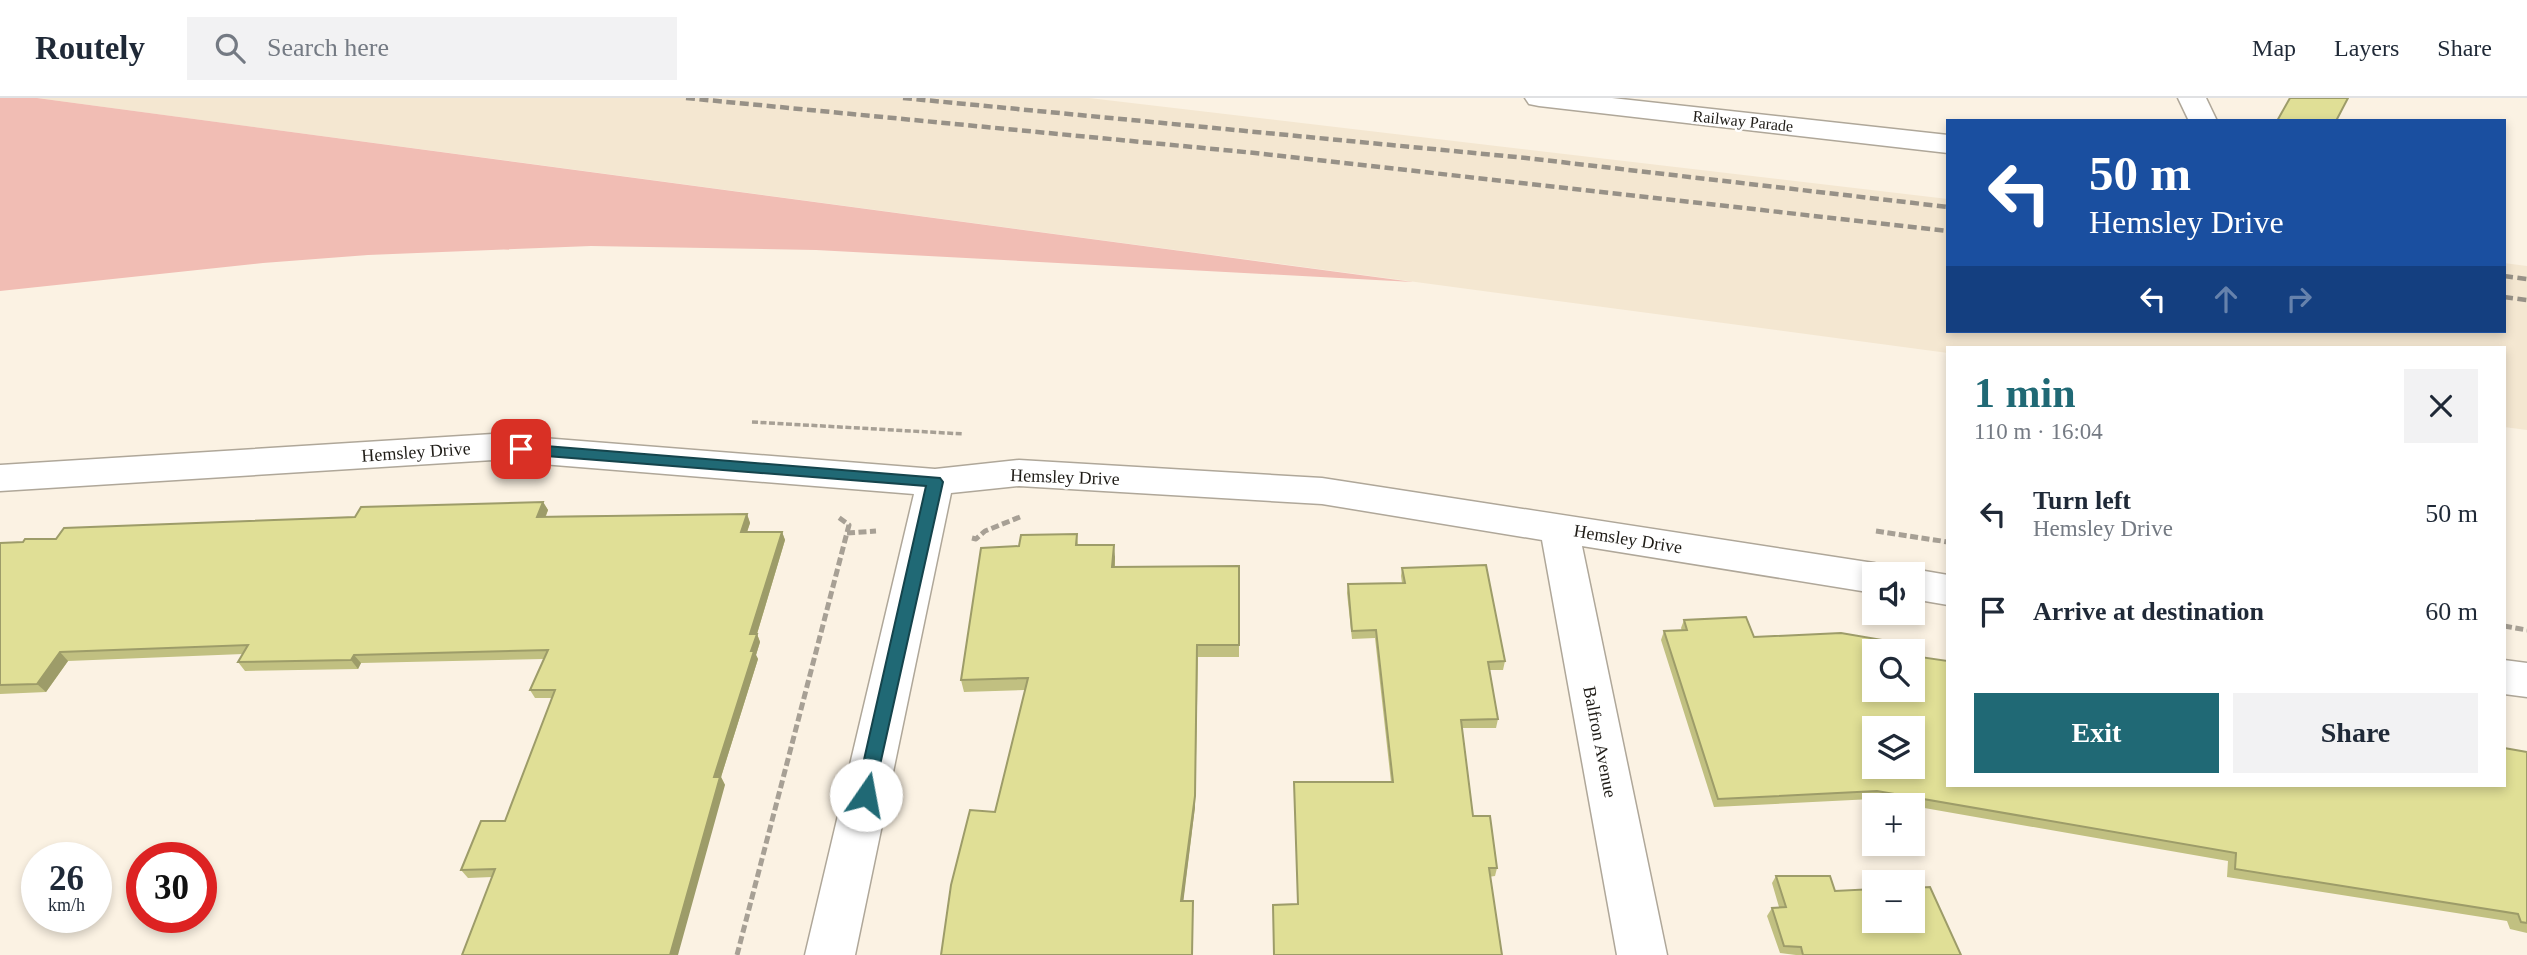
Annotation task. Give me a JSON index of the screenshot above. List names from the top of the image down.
{
  "streets": {
    "street": ["Railway Parade", "Hemsley Drive", "Balfron Avenue"]
  },
  "crossings": [
    ["Hemsley Drive", "Balfron Avenue"]
  ],
  "page": {
    "header": "Routely",
    "search": "Search here",
    "nav": ["Map", "Layers", "Share"],
    "turn": ["50 m", "Hemsley Drive"],
    "heading": ["1 min", "110 m · 16:04"],
    "list": [
      {
        "name": "Turn left",
        "note": "Hemsley Drive",
        "value": "50 m"
      },
      {
        "name": "Arrive at destination",
        "value": "60 m"
      }
    ],
    "map_buttons": ["+", "−"],
    "buttons": ["Exit", "Share"],
    "speed": "26 km/h",
    "limit": "30"
  }
}
